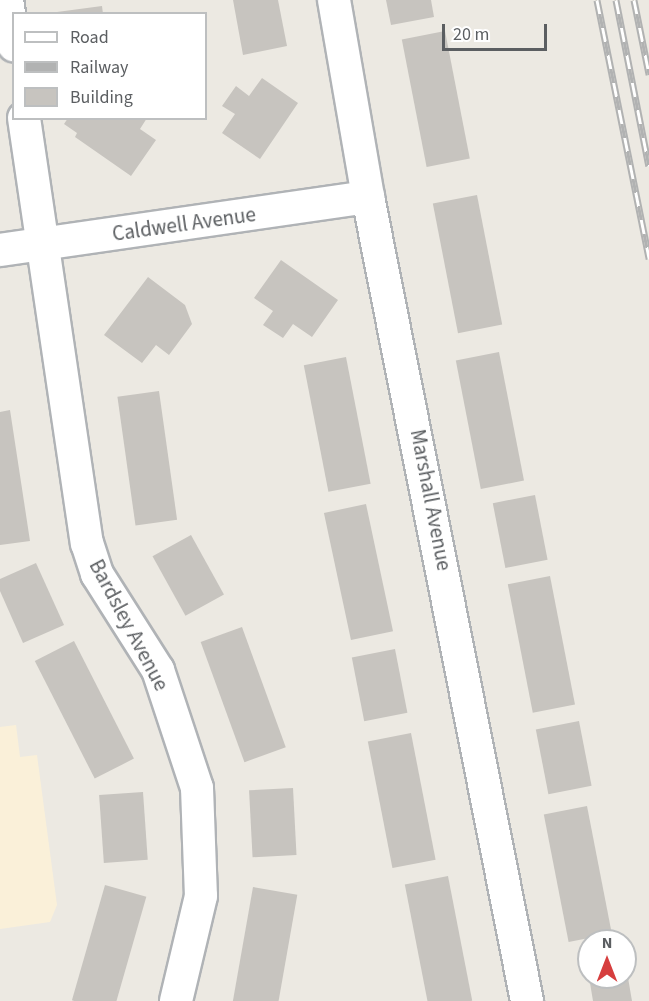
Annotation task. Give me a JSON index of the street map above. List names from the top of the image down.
{
  "streets": {
    "street": ["Caldwell Avenue", "Marshall Avenue", "Bardsley Avenue"]
  },
  "crossings": [
    ["Caldwell Avenue", "Marshall Avenue"],
    ["Caldwell Avenue", "Bardsley Avenue"]
  ],
  "legend": ["Road", "Railway", "Building"],
  "scale_bar": "20 m",
  "north": "top"
}
